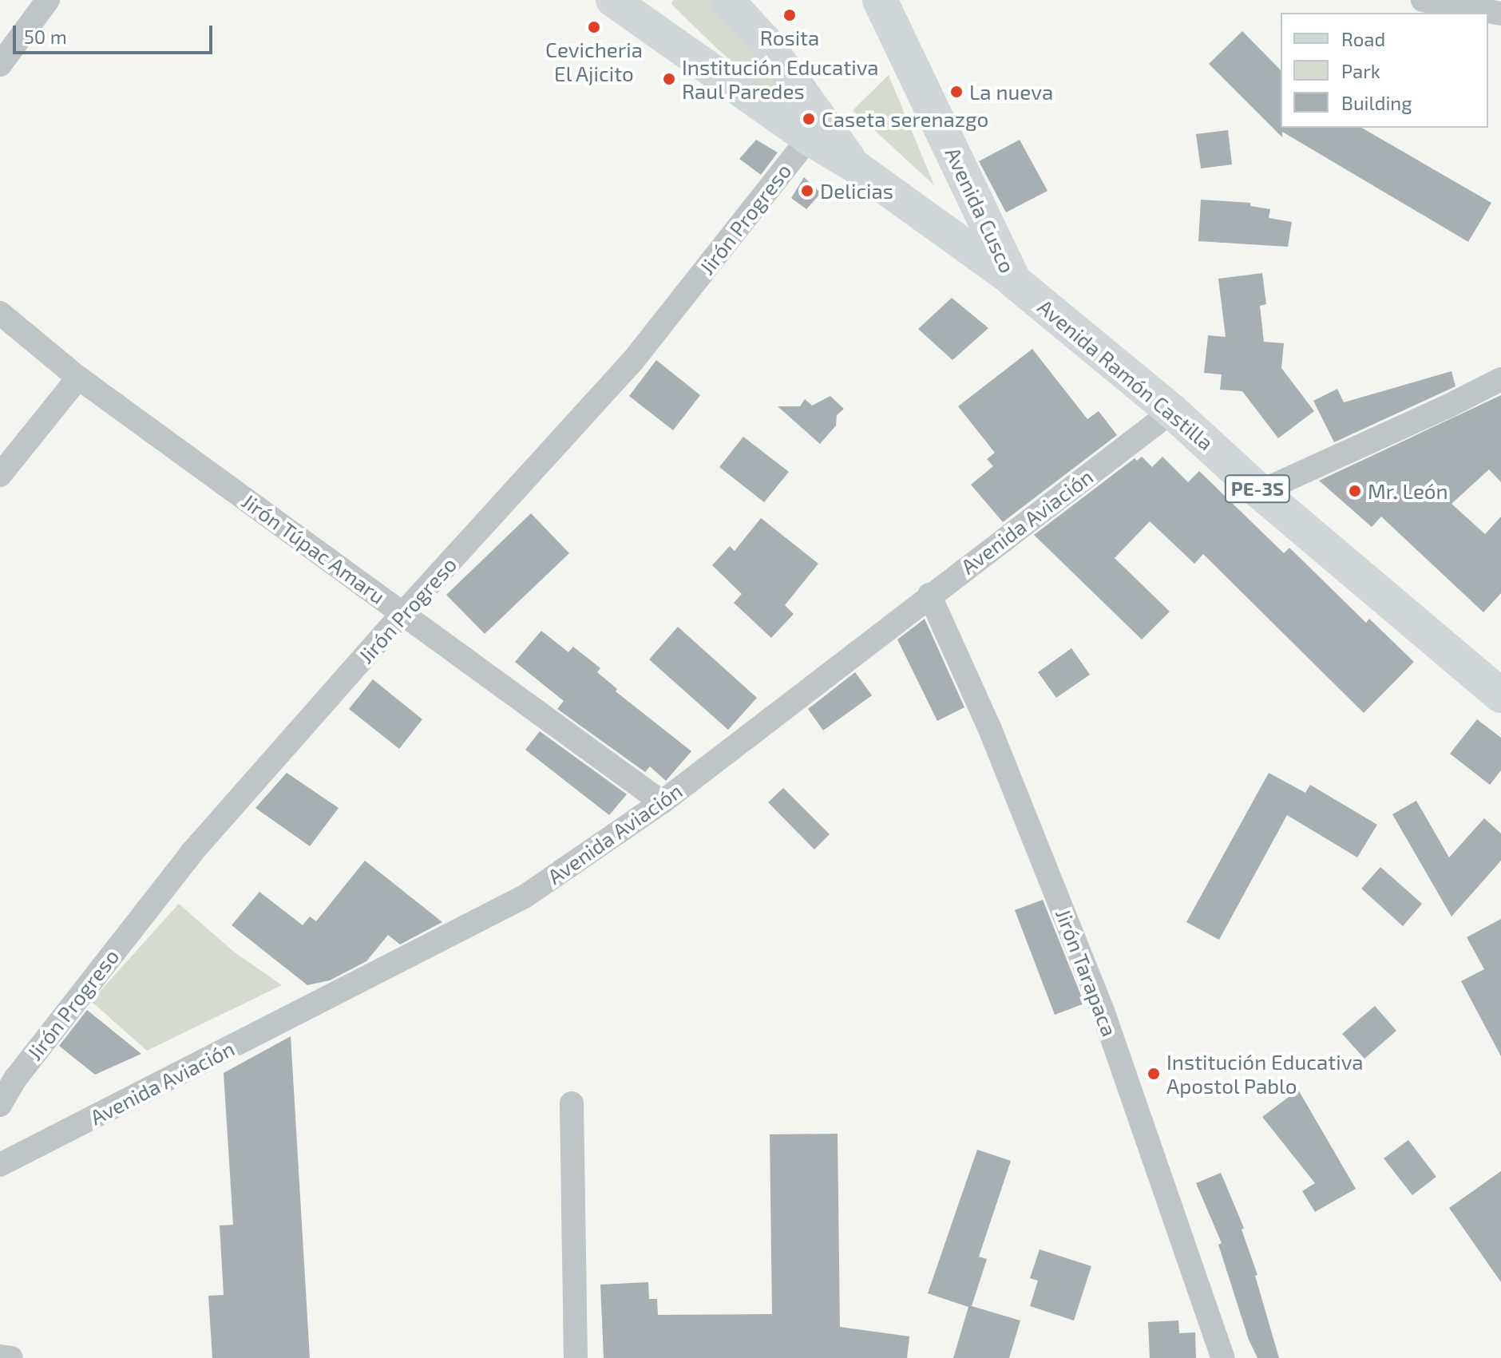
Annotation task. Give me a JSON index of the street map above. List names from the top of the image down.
{
  "streets": {
    "highway": ["Avenida Cusco", "Avenida Ramón Castilla", "PE-3S"],
    "street": [
      "Jirón Progreso",
      "Avenida Aviación",
      "Jirón Túpac Amaru",
      "Jirón Tarapaca"
    ]
  },
  "crossings": [
    ["Avenida Cusco", "Avenida Ramón Castilla"],
    ["Jirón Progreso", "Avenida Ramón Castilla"],
    ["Jirón Progreso", "Jirón Túpac Amaru"],
    ["Avenida Ramón Castilla", "Avenida Aviación"],
    ["Avenida Aviación", "Jirón Túpac Amaru"],
    ["Avenida Aviación", "Jirón Tarapaca"]
  ],
  "places": [
    "Rosita",
    "Cevicheria El Ajicito",
    "Institución Educativa Raul Paredes",
    "La nueva",
    "Caseta serenazgo",
    "Delicias",
    "Mr. León",
    "Institución Educativa Apostol Pablo"
  ],
  "legend": ["Road", "Park", "Building"],
  "scale_bar": "50 m"
}
